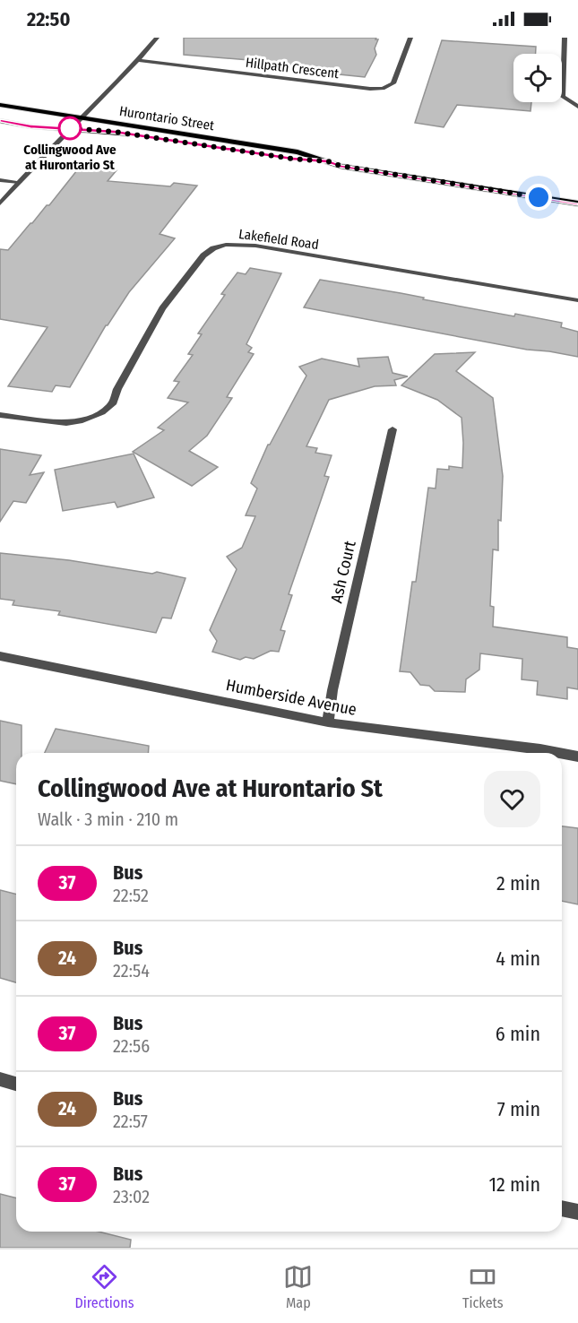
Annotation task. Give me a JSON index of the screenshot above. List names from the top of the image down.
{
  "streets": {
    "main road": ["Hurontario Street"],
    "street": [
      "Hillpath Crescent",
      "Lakefield Road",
      "Ash Court",
      "Humberside Avenue"
    ]
  },
  "crossings": [
    ["Ash Court", "Humberside Avenue"]
  ],
  "places": ["Collingwood Ave at Hurontario St"],
  "lines": ["bus line 37"],
  "page": {
    "status": "22:50",
    "heading": ["Collingwood Ave at Hurontario St", "Walk · 3 min · 210 m"],
    "list": [
      {
        "mark": "37",
        "name": "Bus",
        "note": "22:52",
        "value": "2 min"
      },
      {
        "mark": "24",
        "name": "Bus",
        "note": "22:54",
        "value": "4 min"
      },
      {
        "mark": "37",
        "name": "Bus",
        "note": "22:56",
        "value": "6 min"
      },
      {
        "mark": "24",
        "name": "Bus",
        "note": "22:57",
        "value": "7 min"
      },
      {
        "mark": "37",
        "name": "Bus",
        "note": "23:02",
        "value": "12 min"
      }
    ],
    "tabs": ["Directions", "Map", "Tickets"]
  }
}
